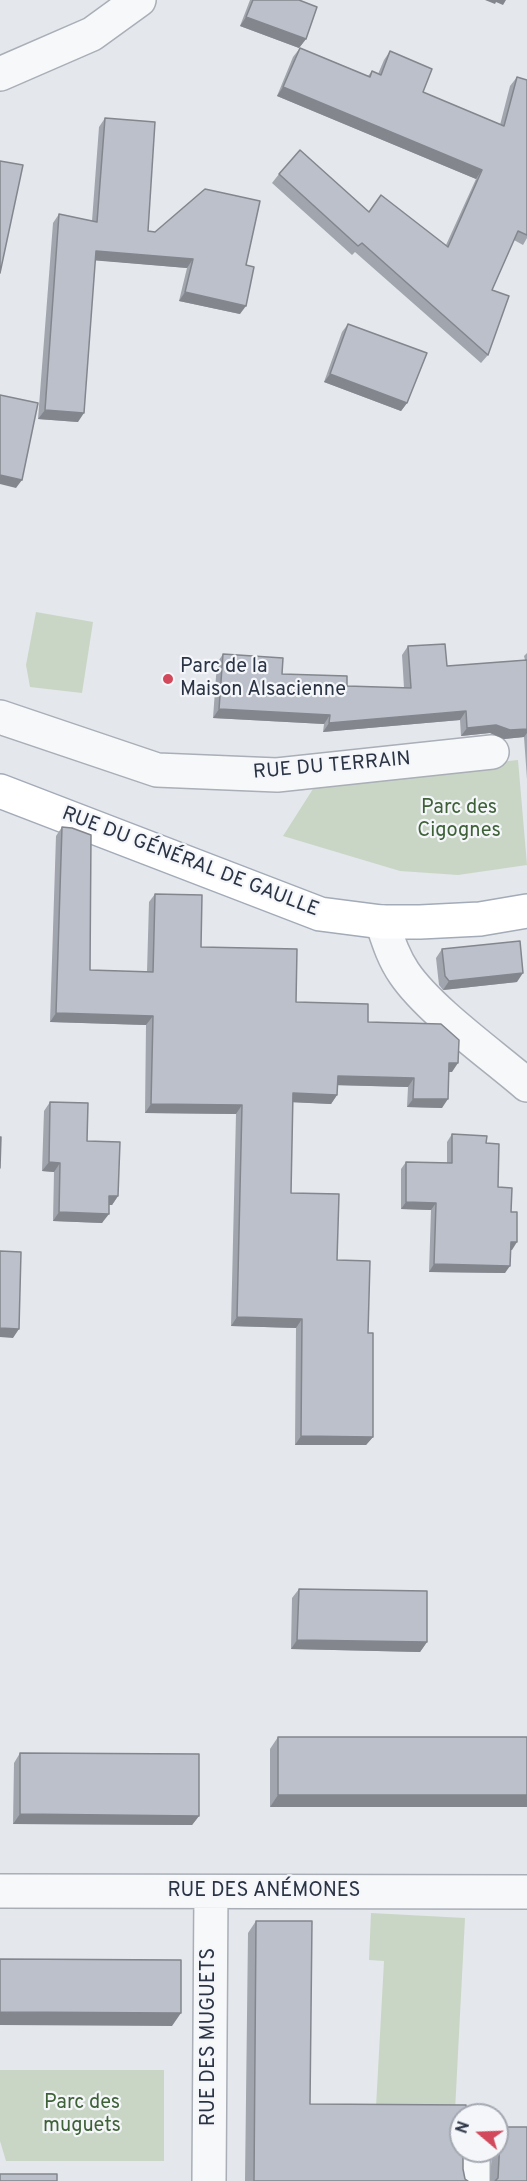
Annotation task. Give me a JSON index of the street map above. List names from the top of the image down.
{
  "streets": {
    "main road": ["RUE DU GÉNÉRAL DE GAULLE"],
    "street": ["RUE DU TERRAIN", "RUE DES ANÉMONES", "RUE DES MUGUETS"]
  },
  "crossings": [
    ["RUE DES ANÉMONES", "RUE DES MUGUETS"]
  ],
  "parks": ["Parc des Cigognes", "Parc des muguets"],
  "places": ["Parc de la Maison Alsacienne"],
  "north": "left"
}
